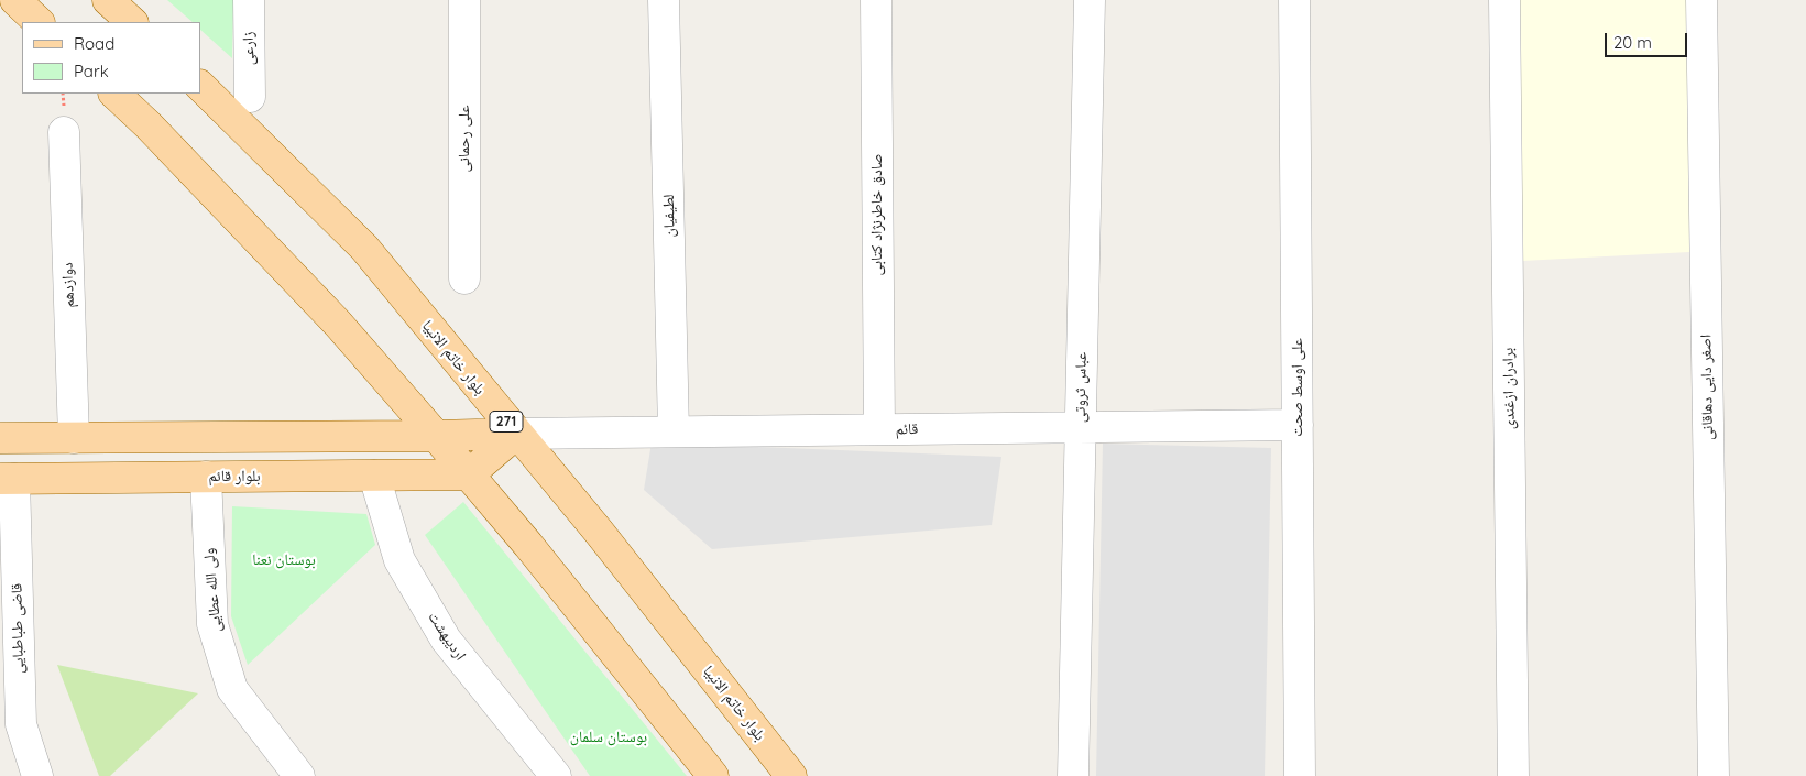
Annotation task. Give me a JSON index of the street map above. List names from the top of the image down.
{
  "streets": {
    "main road": ["بلوار خاتم الانبیا", "271", "بلوار قائم"],
    "street": [
      "زارعی",
      "علی رحمانی",
      "صادق خاطرنژاد کتابی",
      "لطیفیان",
      "دوازدهم",
      "عباس ثروتی",
      "علی اوسط صحت",
      "اصغر دایی دهاقانی",
      "برادران ازغندی",
      "قائم",
      "ولی الله عطایی",
      "قاضی طباطبایی",
      "اردیبهشت"
    ]
  },
  "crossings": [
    ["صادق خاطرنژاد کتابی", "قائم"],
    ["لطیفیان", "قائم"],
    ["بلوار خاتم الانبیا", "قائم"],
    ["عباس ثروتی", "قائم"],
    ["علی اوسط صحت", "قائم"],
    ["بلوار قائم", "ولی الله عطایی"],
    ["بلوار قائم", "قاضی طباطبایی"],
    ["بلوار قائم", "اردیبهشت"]
  ],
  "parks": ["بوستان نعنا", "بوستان سلمان"],
  "legend": ["Road", "Park"],
  "scale_bar": "20 m"
}
